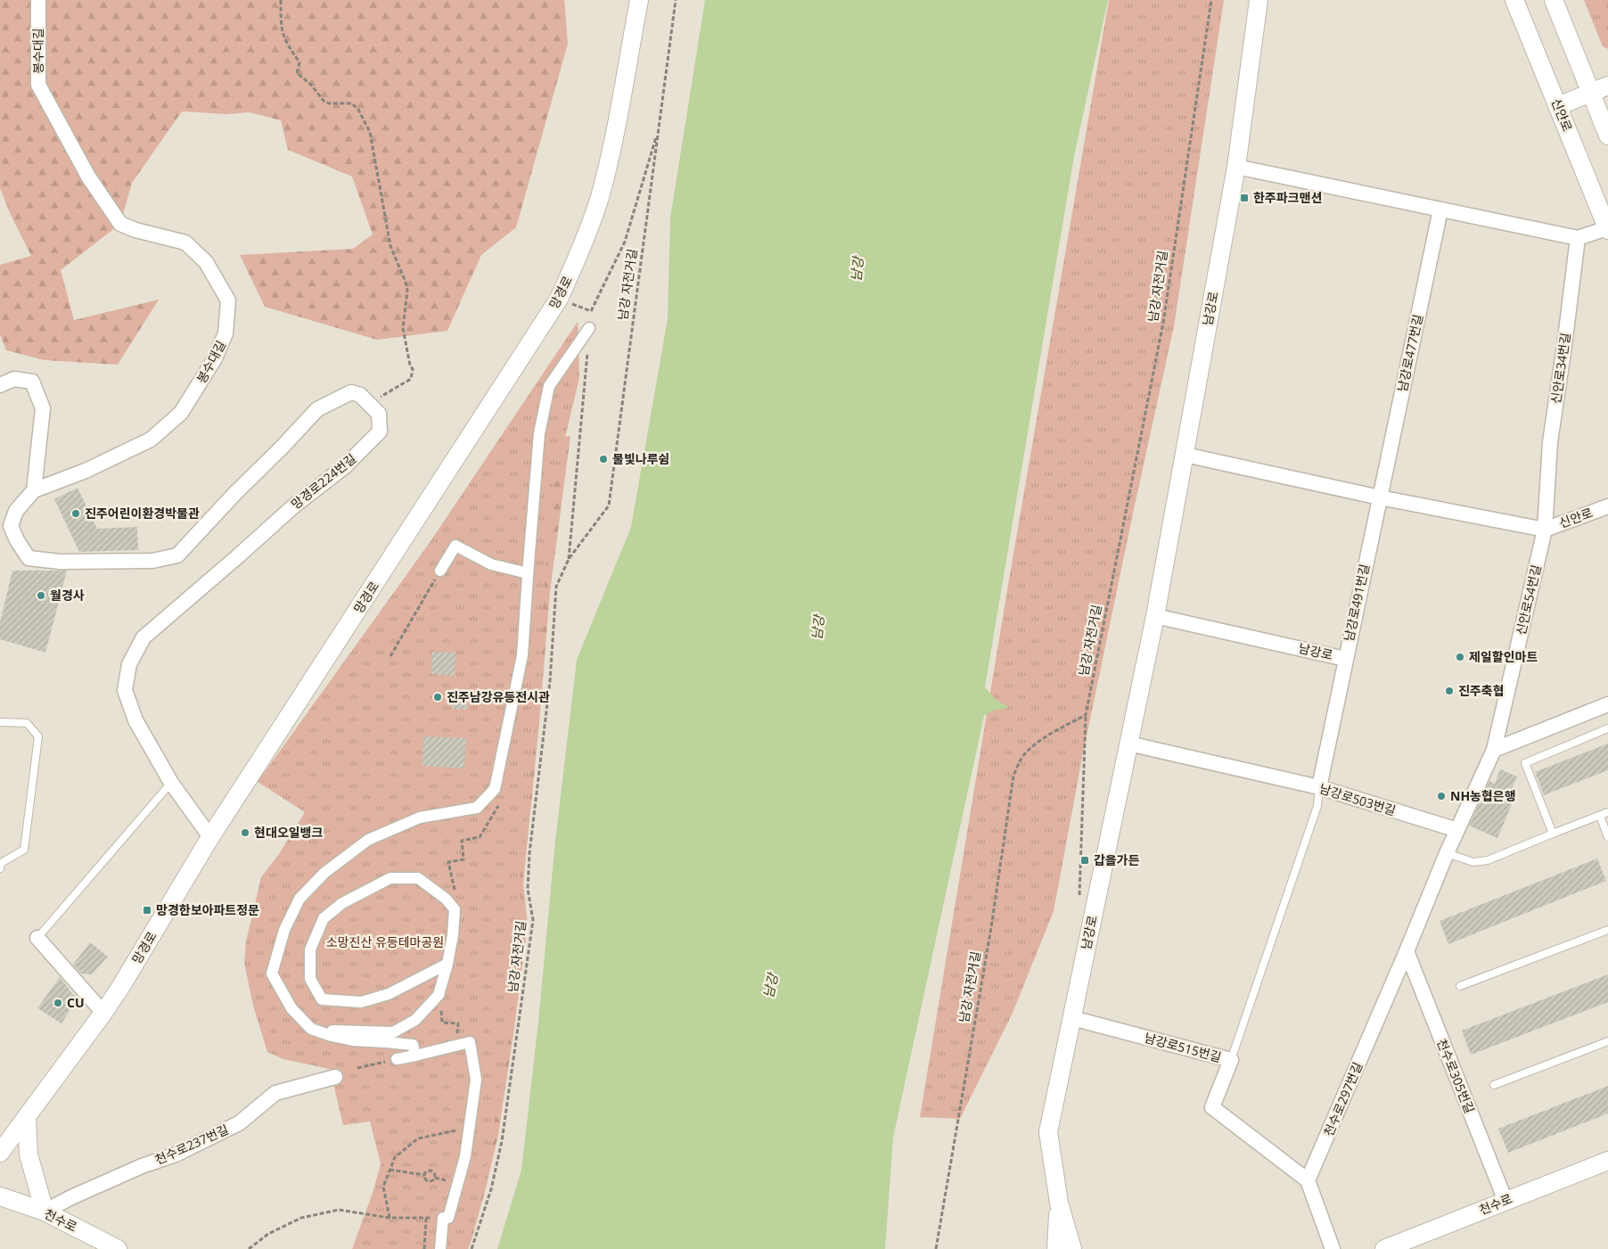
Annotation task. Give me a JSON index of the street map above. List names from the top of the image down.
{
  "streets": {
    "street": [
      "봉수대길",
      "신안로",
      "망경로",
      "남강로",
      "남강로477번길",
      "신안로34번길",
      "망경로224번길",
      "신안로54번길",
      "남강로491번길",
      "남강로503번길",
      "남강로515번길",
      "천수로305번길",
      "천수로297번길",
      "천수로237번길",
      "천수로"
    ],
    "path": ["남강 자전거길"]
  },
  "crossings": [
    ["봉수대길", "망경로224번길"],
    ["신안로", "신안로34번길"],
    ["신안로", "신안로54번길"],
    ["망경로", "망경로224번길"],
    ["남강로", "남강로491번길"],
    ["남강로", "남강로503번길"],
    ["남강로", "남강로515번길"],
    ["남강로477번길", "남강로491번길"],
    ["신안로34번길", "신안로54번길"],
    ["신안로54번길", "남강로503번길"],
    ["남강로491번길", "남강로503번길"],
    ["남강로515번길", "천수로297번길"],
    ["천수로305번길", "천수로297번길"],
    ["천수로305번길", "천수로"],
    ["천수로237번길", "천수로"]
  ],
  "water": ["남강"],
  "parks": ["소망진산 유등테마공원"],
  "places": {
    "transit": ["한주파크맨션", "갑을가든", "망경한보아파트정문"],
    "other": [
      "물빛나루쉼",
      "진주어린이환경박물관",
      "월경사",
      "제일할인마트",
      "진주축협",
      "진주남강유등전시관",
      "NH농협은행",
      "현대오일뱅크",
      "CU"
    ]
  }
}
